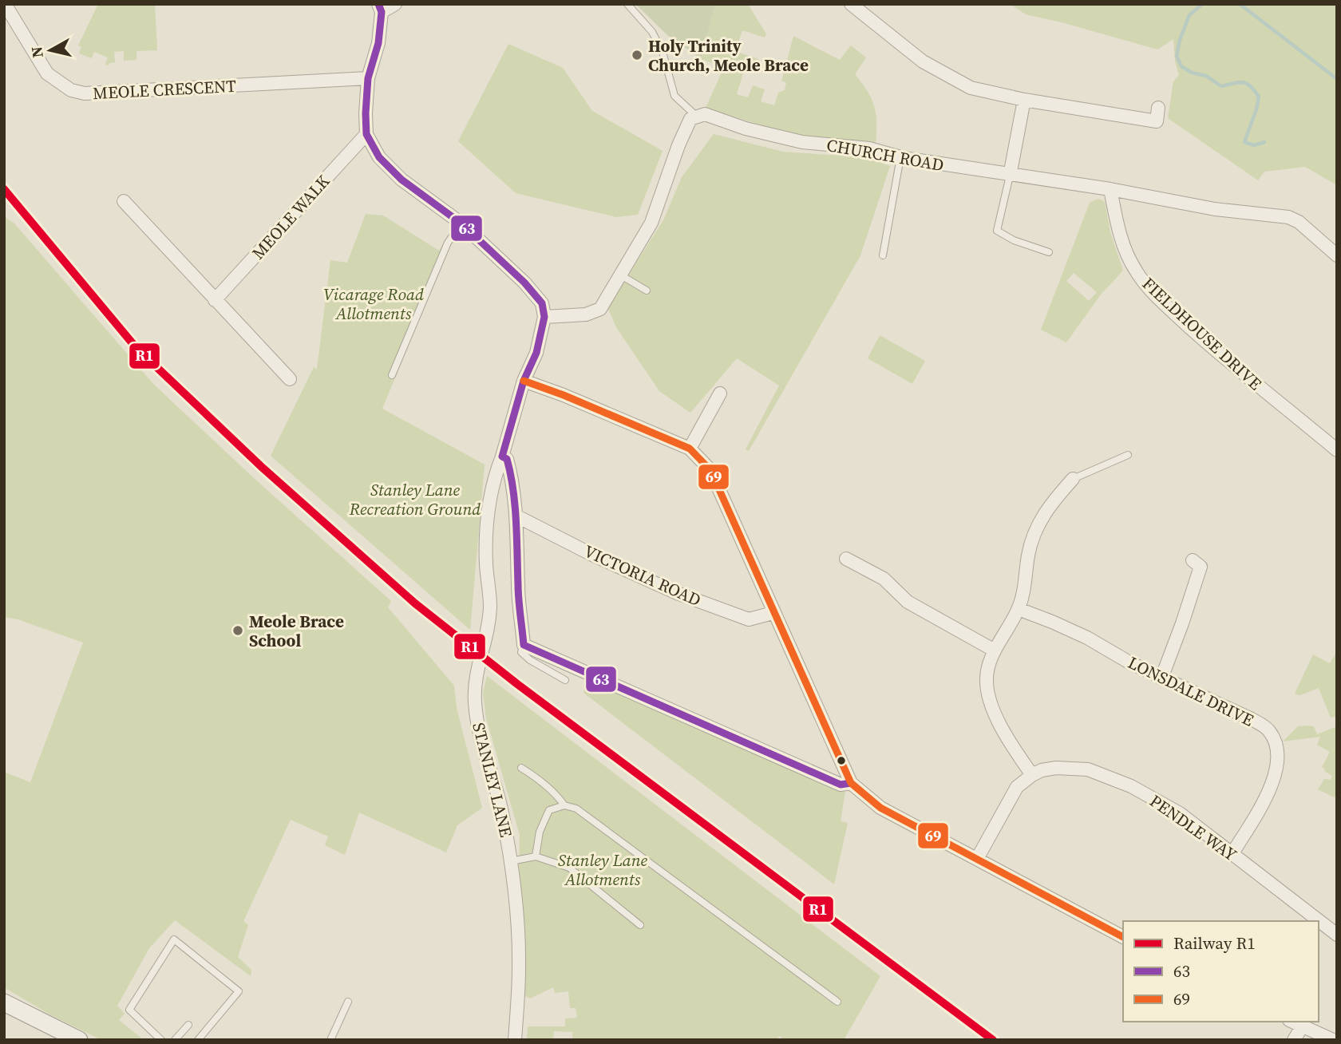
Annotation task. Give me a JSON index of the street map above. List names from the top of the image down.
{
  "streets": {
    "street": [
      "MEOLE CRESCENT",
      "CHURCH ROAD",
      "MEOLE WALK",
      "FIELDHOUSE DRIVE",
      "VICTORIA ROAD",
      "LONSDALE DRIVE",
      "STANLEY LANE",
      "PENDLE WAY"
    ]
  },
  "crossings": [
    ["CHURCH ROAD", "FIELDHOUSE DRIVE"],
    ["LONSDALE DRIVE", "PENDLE WAY"]
  ],
  "parks": ["Vicarage Road Allotments", "Stanley Lane Recreation Ground", "Stanley Lane Allotments"],
  "places": ["Holy Trinity Church, Meole Brace", "Meole Brace School"],
  "lines": ["transit line 63", "rail line R1", "transit line 69"],
  "legend": ["Railway R1", "63", "69"],
  "north": "left"
}
